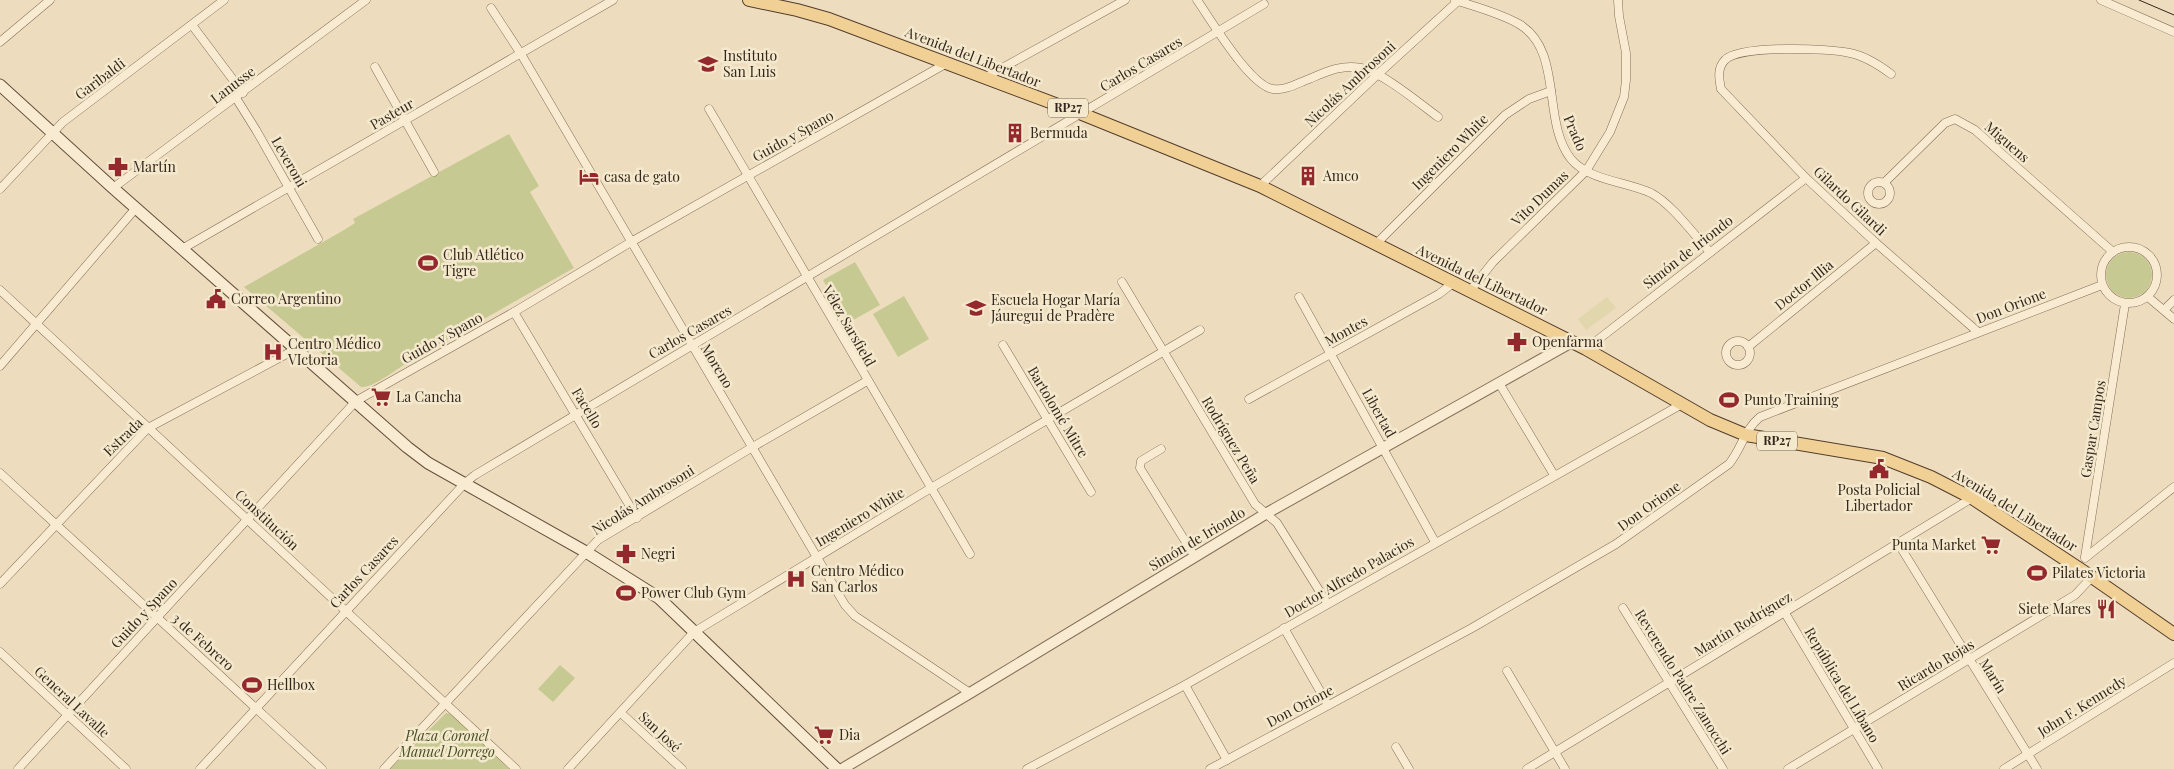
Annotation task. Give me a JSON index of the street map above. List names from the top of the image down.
{
  "streets": {
    "main road": ["Avenida del Libertador", "RP27"],
    "street": [
      "Carlos Casares",
      "Garibaldi",
      "Nicolás Ambrosoni",
      "Lanusse",
      "Pasteur",
      "Prado",
      "Guido y Spano",
      "Miguens",
      "Ingeniero White",
      "Leveroni",
      "Vito Dumas",
      "Gilardo Gilardi",
      "Simón de Iriondo",
      "Doctor Illia",
      "Don Orione",
      "Vélez Sarsfield",
      "Montes",
      "Moreno",
      "Facello",
      "Bartolomé Mitre",
      "Libertad",
      "Gaspar Campos",
      "Estrada",
      "Rodríguez Peña",
      "Constitución",
      "Doctor Alfredo Palacios",
      "Martín Rodríguez",
      "3 de Febrero",
      "Ricardo Rojas",
      "Marín",
      "Reverendo Padre Zanocchi",
      "República del Líbano",
      "General Lavalle",
      "John F. Kennedy",
      "San José"
    ]
  },
  "crossings": [
    ["Avenida del Libertador", "Carlos Casares"],
    ["Avenida del Libertador", "Nicolás Ambrosoni"],
    ["Avenida del Libertador", "Guido y Spano"],
    ["Avenida del Libertador", "Ingeniero White"],
    ["Avenida del Libertador", "Vito Dumas"],
    ["Avenida del Libertador", "Simón de Iriondo"],
    ["Avenida del Libertador", "Don Orione"],
    ["Avenida del Libertador", "Montes"],
    ["Avenida del Libertador", "Gaspar Campos"],
    ["Avenida del Libertador", "Doctor Alfredo Palacios"],
    ["Avenida del Libertador", "Martín Rodríguez"],
    ["Avenida del Libertador", "Ricardo Rojas"],
    ["Carlos Casares", "Vélez Sarsfield"],
    ["Carlos Casares", "Moreno"],
    ["Carlos Casares", "Facello"],
    ["Carlos Casares", "Constitución"],
    ["Carlos Casares", "3 de Febrero"],
    ["Nicolás Ambrosoni", "Prado"],
    ["Nicolás Ambrosoni", "Vélez Sarsfield"],
    ["Nicolás Ambrosoni", "Moreno"],
    ["Nicolás Ambrosoni", "Facello"],
    ["Nicolás Ambrosoni", "Constitución"],
    ["Lanusse", "Leveroni"],
    ["Pasteur", "Leveroni"],
    ["Pasteur", "Moreno"],
    ["Prado", "Ingeniero White"],
    ["Prado", "Vito Dumas"],
    ["Prado", "Simón de Iriondo"],
    ["Guido y Spano", "Vélez Sarsfield"],
    ["Guido y Spano", "Moreno"],
    ["Guido y Spano", "Facello"],
    ["Guido y Spano", "Constitución"],
    ["Guido y Spano", "3 de Febrero"],
    ["Guido y Spano", "General Lavalle"],
    ["Miguens", "Don Orione"],
    ["Miguens", "Gaspar Campos"],
    ["Ingeniero White", "Vélez Sarsfield"],
    ["Ingeniero White", "Moreno"],
    ["Ingeniero White", "Bartolomé Mitre"],
    ["Ingeniero White", "Rodríguez Peña"],
    ["Ingeniero White", "San José"],
    ["Gilardo Gilardi", "Simón de Iriondo"],
    ["Gilardo Gilardi", "Doctor Illia"],
    ["Gilardo Gilardi", "Don Orione"],
    ["Simón de Iriondo", "Moreno"],
    ["Simón de Iriondo", "Libertad"],
    ["Simón de Iriondo", "Rodríguez Peña"],
    ["Don Orione", "Gaspar Campos"],
    ["Montes", "Libertad"],
    ["Libertad", "Doctor Alfredo Palacios"],
    ["Estrada", "Constitución"],
    ["Estrada", "3 de Febrero"],
    ["Rodríguez Peña", "Doctor Alfredo Palacios"],
    ["Martín Rodríguez", "Marín"],
    ["Martín Rodríguez", "Reverendo Padre Zanocchi"],
    ["Martín Rodríguez", "República del Líbano"],
    ["Ricardo Rojas", "Marín"],
    ["Ricardo Rojas", "República del Líbano"],
    ["Marín", "John F. Kennedy"]
  ],
  "parks": ["Plaza Coronel Manuel Dorrego"],
  "places": {
    "school or university": ["Instituto San Luis", "Escuela Hogar María Jáuregui de Pradère"],
    "building": ["Bermuda", "Amco"],
    "pharmacy": ["Martín", "Openfarma", "Negri"],
    "hotel": ["casa de gato"],
    "sports": [
      "Club Atlético Tigre",
      "Punto Training",
      "Pilates Victoria",
      "Power Club Gym",
      "Hellbox"
    ],
    "public building": ["Correo Argentino", "Posta Policial Libertador"],
    "hospital": ["Centro Médico VIctoria", "Centro Médico San Carlos"],
    "supermarket": ["La Cancha", "Punta Market", "Dia"],
    "restaurant": ["Siete Mares"]
  }
}
